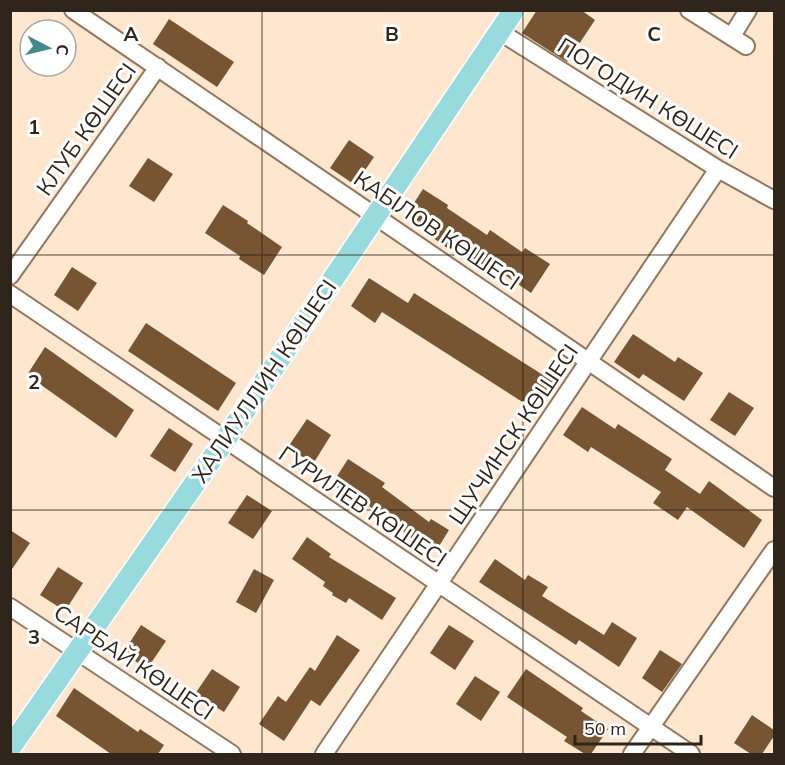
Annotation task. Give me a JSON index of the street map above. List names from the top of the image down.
{
  "streets": {
    "main road": ["ХАЛИУЛЛИН КӨШЕСІ"],
    "street": [
      "ПОГОДИН КӨШЕСІ",
      "КЛУБ КӨШЕСІ",
      "КАБІЛОВ КӨШЕСІ",
      "ЩУЧИНСК КӨШЕСІ",
      "ГУРИЛЕВ КӨШЕСІ",
      "САРБАЙ КӨШЕСІ"
    ]
  },
  "crossings": [
    ["ПОГОДИН КӨШЕСІ", "ХАЛИУЛЛИН КӨШЕСІ"],
    ["ПОГОДИН КӨШЕСІ", "ЩУЧИНСК КӨШЕСІ"],
    ["КЛУБ КӨШЕСІ", "КАБІЛОВ КӨШЕСІ"],
    ["КАБІЛОВ КӨШЕСІ", "ХАЛИУЛЛИН КӨШЕСІ"],
    ["КАБІЛОВ КӨШЕСІ", "ЩУЧИНСК КӨШЕСІ"],
    ["ХАЛИУЛЛИН КӨШЕСІ", "ГУРИЛЕВ КӨШЕСІ"],
    ["ХАЛИУЛЛИН КӨШЕСІ", "САРБАЙ КӨШЕСІ"],
    ["ЩУЧИНСК КӨШЕСІ", "ГУРИЛЕВ КӨШЕСІ"]
  ],
  "scale_bar": "50 m",
  "north": "right",
  "grid": {
    "columns": ["A", "B", "C"],
    "rows": ["1", "2", "3"]
  }
}
